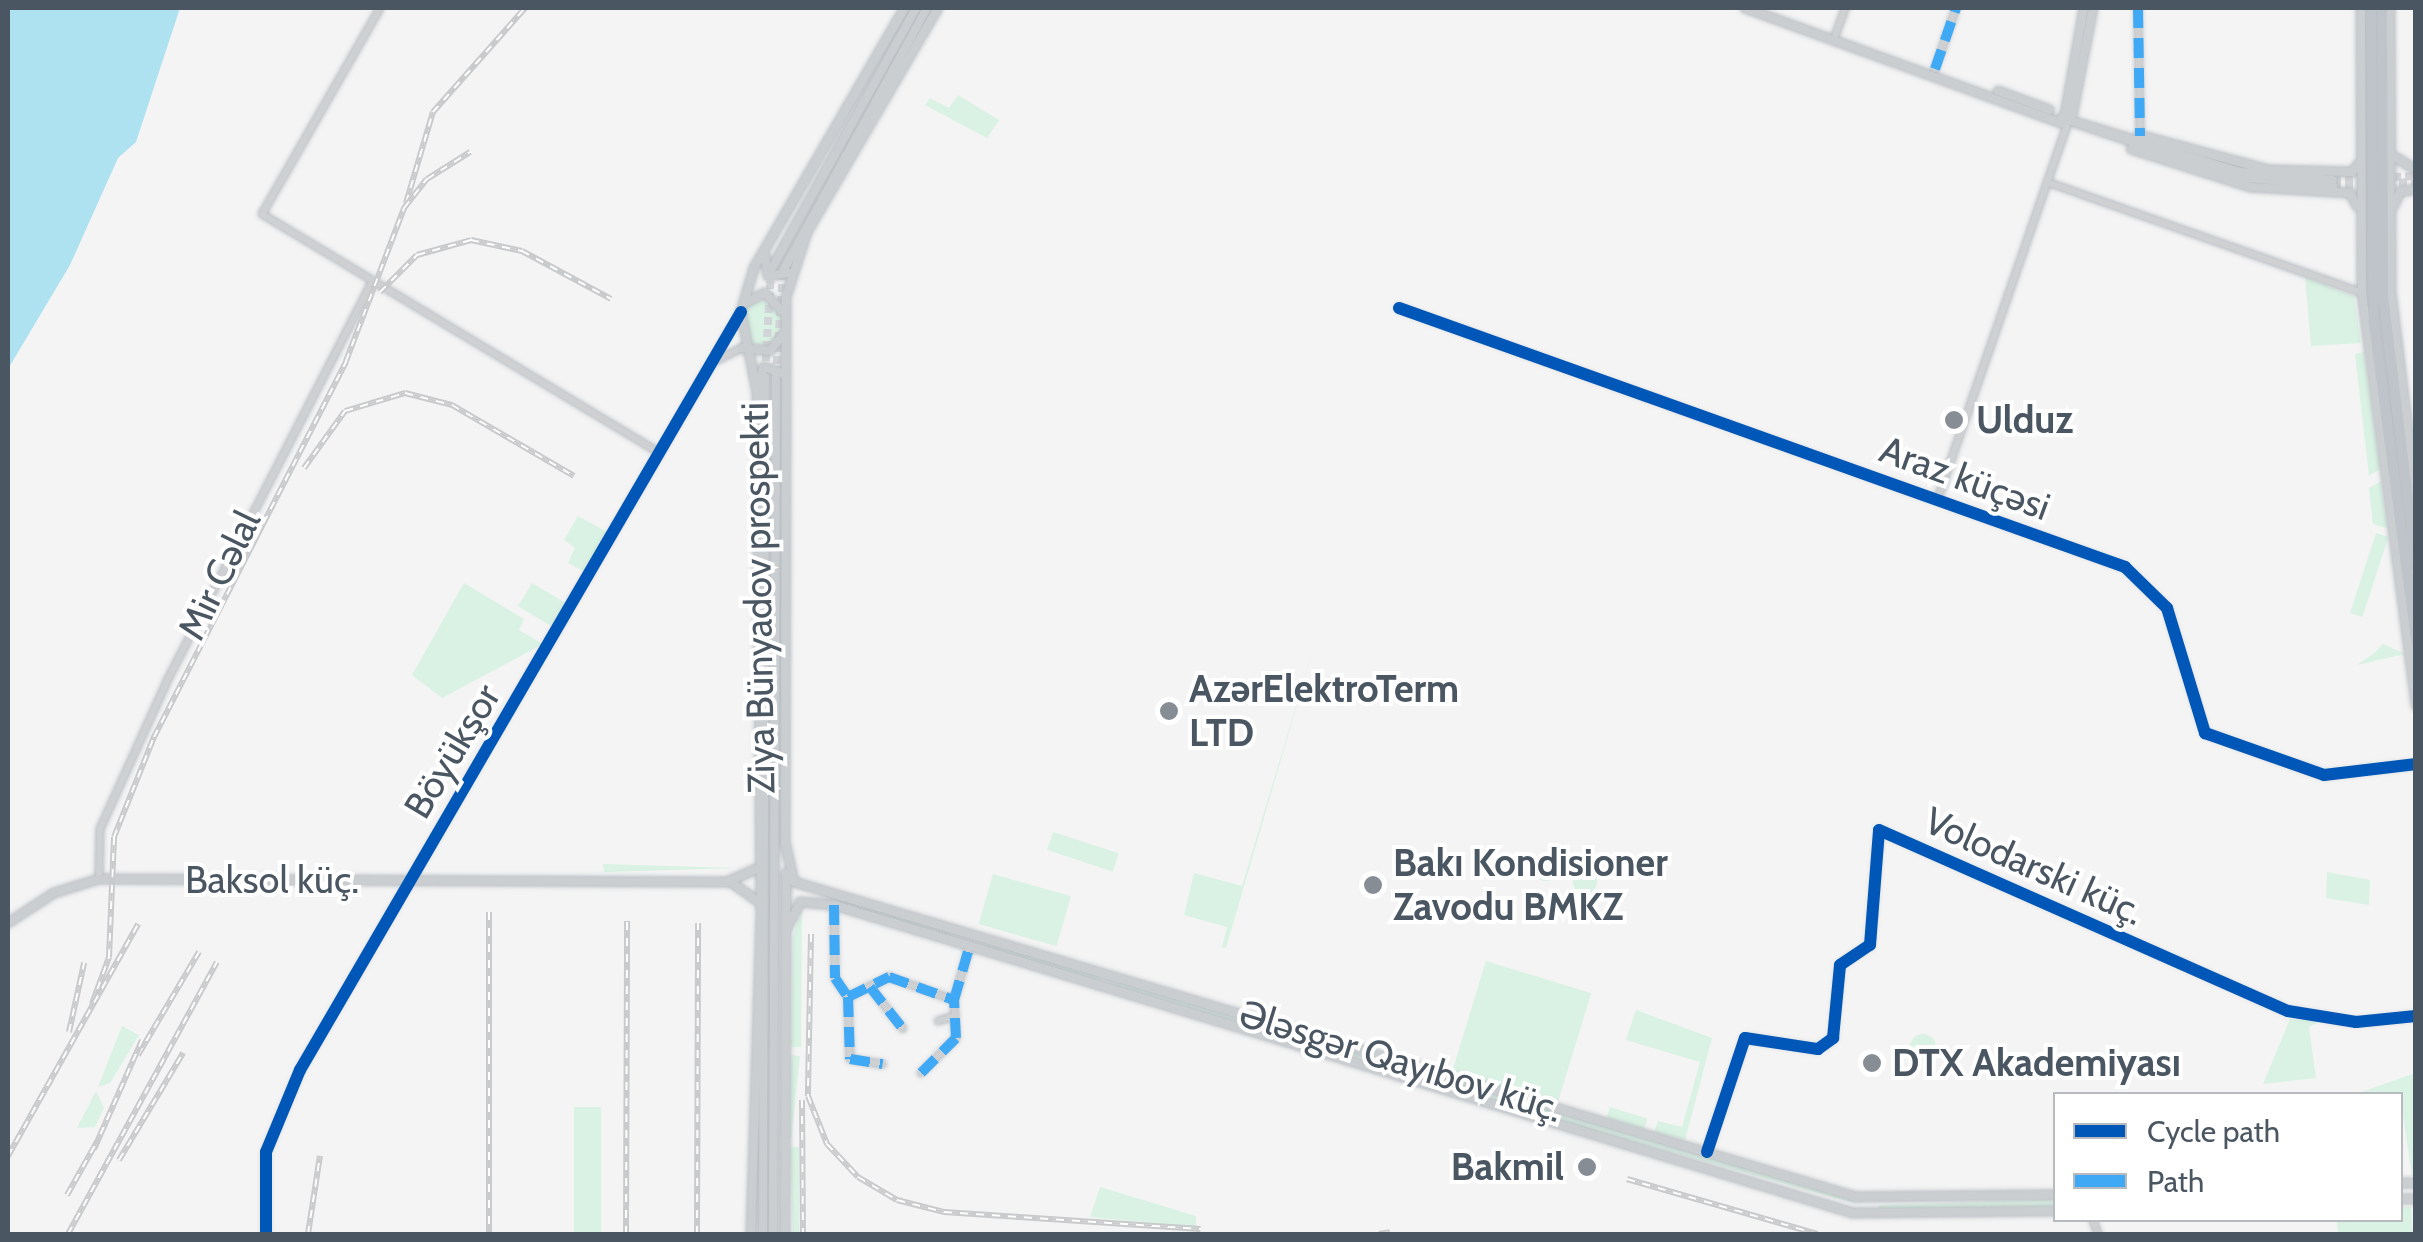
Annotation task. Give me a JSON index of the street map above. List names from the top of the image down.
{
  "streets": {
    "main road": ["Ziya Bünyadov prospekti", "Baksol küç.", "Ələsgər Qayıbov küç."],
    "street": [
      "Araz küçəsi",
      "Mir Cəlal",
      "Böyükşor",
      "Volodarski küç."
    ]
  },
  "crossings": [
    ["Mir Cəlal", "Baksol küç."],
    ["Ziya Bünyadov prospekti", "Böyükşor"],
    ["Ziya Bünyadov prospekti", "Ələsgər Qayıbov küç."],
    ["Böyükşor", "Baksol küç."],
    ["Volodarski küç.", "Ələsgər Qayıbov küç."]
  ],
  "places": [
    "Ulduz",
    "AzərElektroTerm LTD",
    "Bakı Kondisioner Zavodu BMKZ",
    "DTX Akademiyası",
    "Bakmil"
  ],
  "legend": ["Cycle path", "Path"]
}
